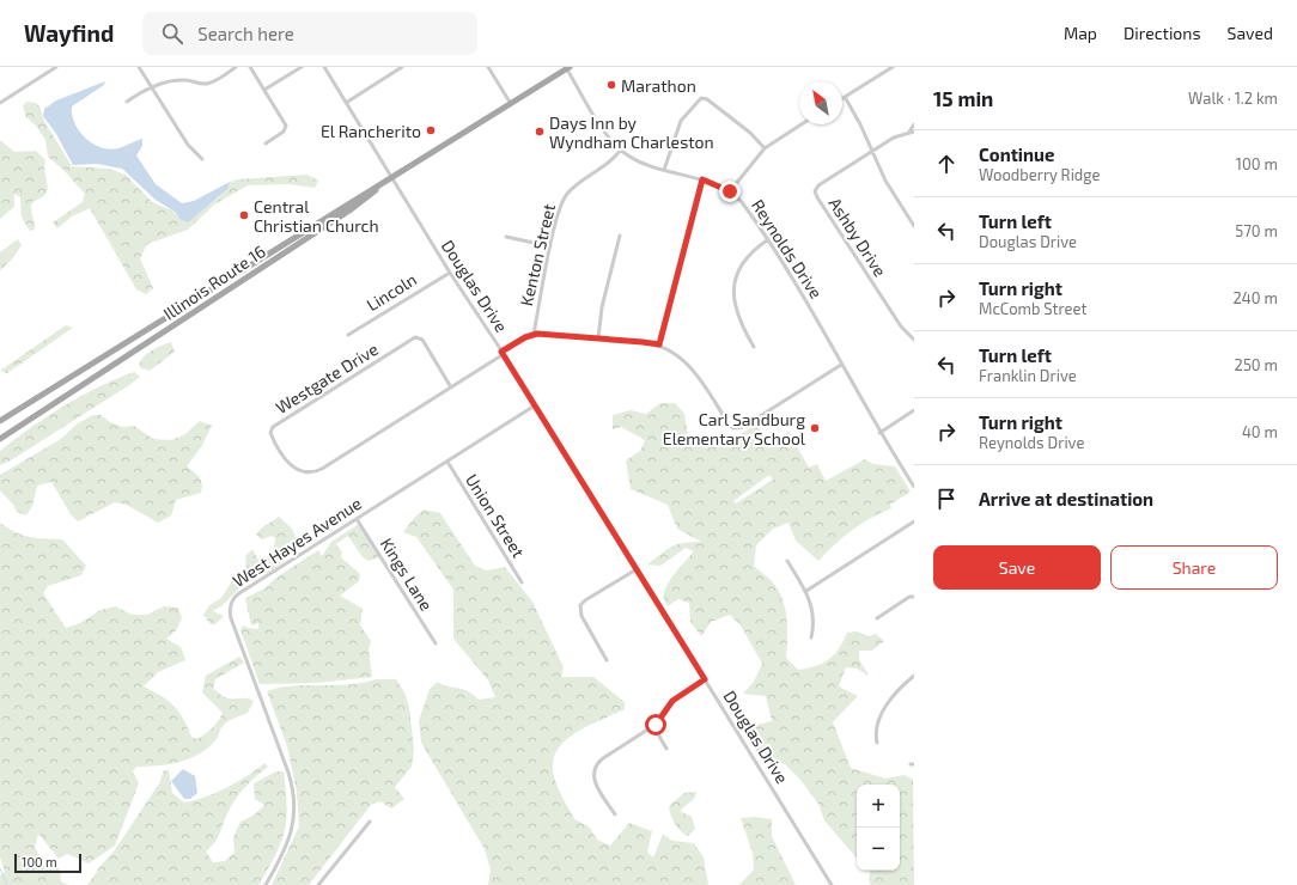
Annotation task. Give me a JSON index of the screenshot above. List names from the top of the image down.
{
  "streets": {
    "main road": ["Illinois Route 16"],
    "street": [
      "Ashby Drive",
      "Reynolds Drive",
      "Kenton Street",
      "Douglas Drive",
      "Lincoln",
      "Westgate Drive",
      "Union Street",
      "West Hayes Avenue",
      "Kings Lane"
    ]
  },
  "crossings": [
    ["Reynolds Drive", "Kenton Street"],
    ["Kenton Street", "Westgate Drive"],
    ["Illinois Route 16", "Douglas Drive"],
    ["Douglas Drive", "Lincoln"],
    ["Douglas Drive", "Westgate Drive"],
    ["Douglas Drive", "West Hayes Avenue"],
    ["Union Street", "West Hayes Avenue"],
    ["West Hayes Avenue", "Kings Lane"]
  ],
  "places": [
    "Marathon",
    "El Rancherito",
    "Days Inn by Wyndham Charleston",
    "Central Christian Church",
    "Carl Sandburg Elementary School"
  ],
  "scale_bar": "100 m",
  "north": "top left",
  "page": {
    "header": "Wayfind",
    "search": "Search here",
    "nav": ["Map", "Directions", "Saved"],
    "heading": ["15 min", "Walk · 1.2 km"],
    "list": [
      ["Continue", "Woodberry Ridge", "100 m"],
      ["Turn left", "Douglas Drive", "570 m"],
      ["Turn right", "McComb Street", "240 m"],
      ["Turn left", "Franklin Drive", "250 m"],
      ["Turn right", "Reynolds Drive", "40 m"],
      "Arrive at destination"
    ],
    "buttons": ["Save", "Share"],
    "map_buttons": ["+", "−"],
    "scale": "100 m"
  }
}
